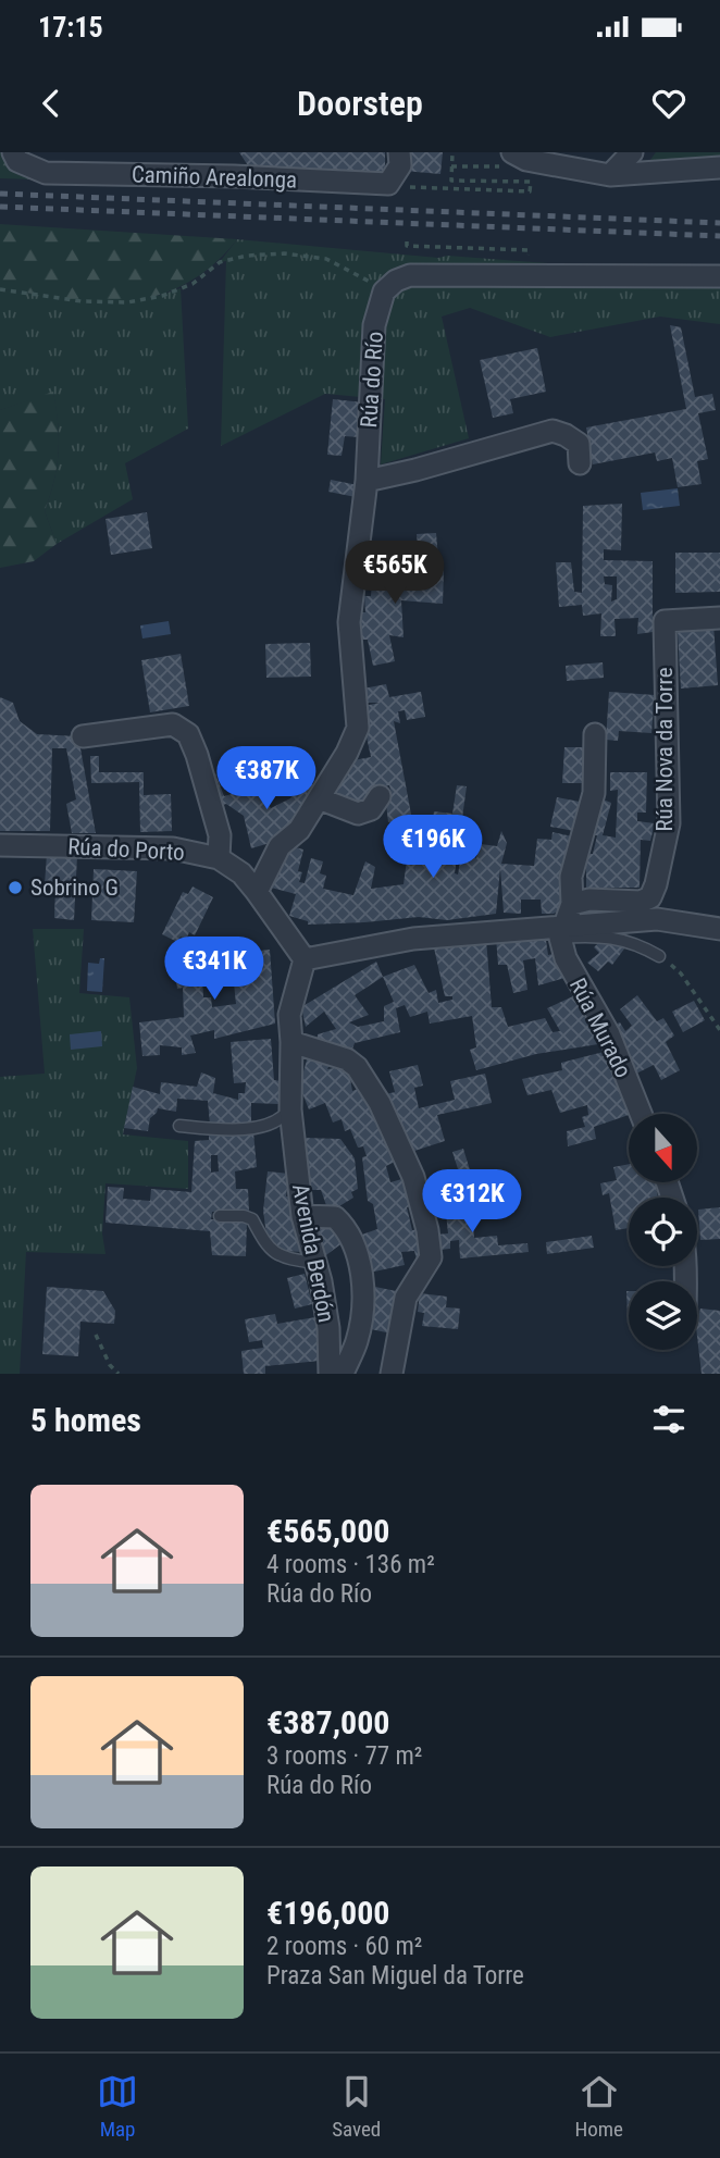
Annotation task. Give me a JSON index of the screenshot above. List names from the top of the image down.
{
  "streets": {
    "street": [
      "Camiño Arealonga",
      "Rúa do Río",
      "Rúa Nova da Torre",
      "Rúa do Porto",
      "Rúa Murado",
      "Avenida Berdón"
    ]
  },
  "crossings": [
    ["Rúa do Río", "Rúa do Porto"],
    ["Rúa do Porto", "Avenida Berdón"]
  ],
  "places": ["Sobrino G"],
  "north": "bottom",
  "page": {
    "status": "17:15",
    "header": "Doorstep",
    "price": [
      "€565K",
      "€387K",
      "€196K",
      "€341K",
      "€312K"
    ],
    "heading": "5 homes",
    "list": [
      {
        "name": "€565,000",
        "note": "4 rooms · 136 m² · Rúa do Río"
      },
      {
        "name": "€387,000",
        "note": "3 rooms · 77 m² · Rúa do Río"
      },
      {
        "name": "€196,000",
        "note": "2 rooms · 60 m² · Praza San Miguel da Torre"
      }
    ],
    "tabs": ["Map", "Saved", "Home"]
  }
}
